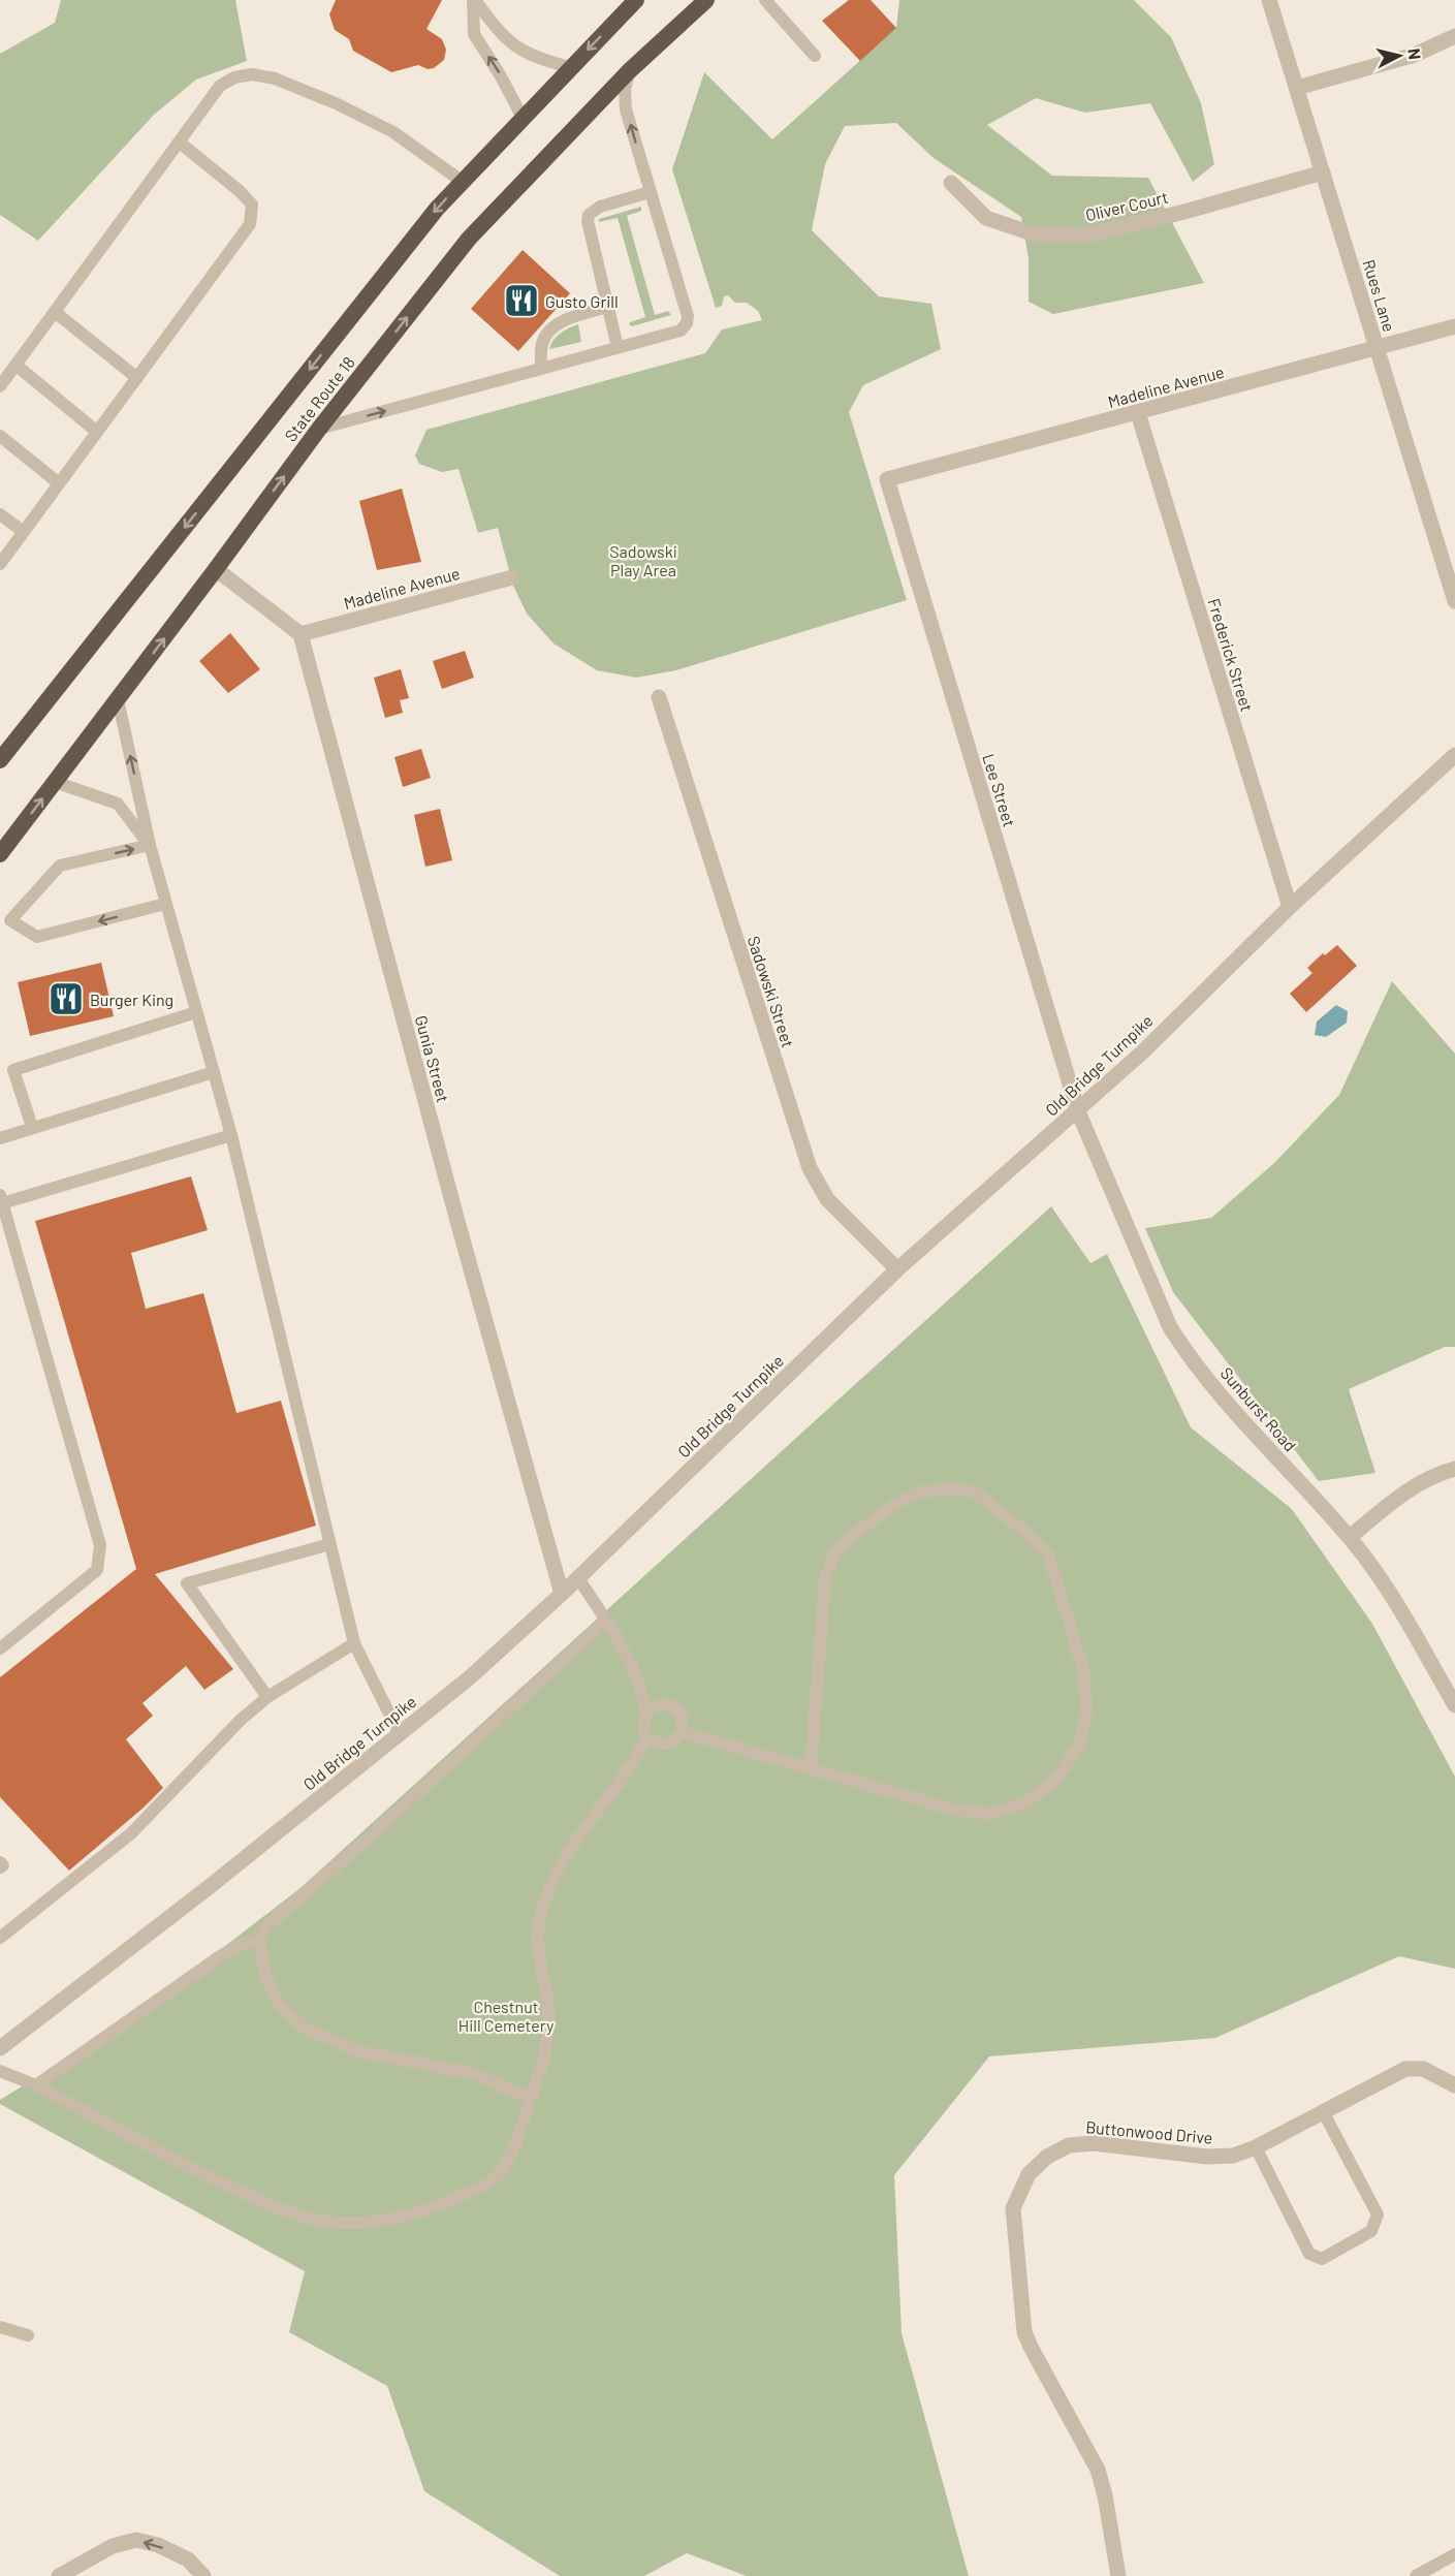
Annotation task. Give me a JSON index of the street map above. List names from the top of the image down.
{
  "streets": {
    "highway": ["State Route 18"],
    "street": [
      "Oliver Court",
      "Rues Lane",
      "Madeline Avenue",
      "Frederick Street",
      "Lee Street",
      "Sadowski Street",
      "Gunia Street",
      "Old Bridge Turnpike",
      "Sunburst Road",
      "Buttonwood Drive"
    ]
  },
  "crossings": [
    ["Oliver Court", "Rues Lane"],
    ["Rues Lane", "Madeline Avenue"],
    ["Madeline Avenue", "Frederick Street"],
    ["Madeline Avenue", "Lee Street"],
    ["Madeline Avenue", "Gunia Street"],
    ["Frederick Street", "Old Bridge Turnpike"],
    ["Lee Street", "Old Bridge Turnpike"],
    ["Lee Street", "Sunburst Road"],
    ["Sadowski Street", "Old Bridge Turnpike"],
    ["Gunia Street", "Old Bridge Turnpike"],
    ["Old Bridge Turnpike", "Sunburst Road"]
  ],
  "parks": ["Sadowski Play Area", "Chestnut Hill Cemetery"],
  "places": {
    "restaurant": ["Gusto Grill", "Burger King"]
  },
  "north": "right"
}
